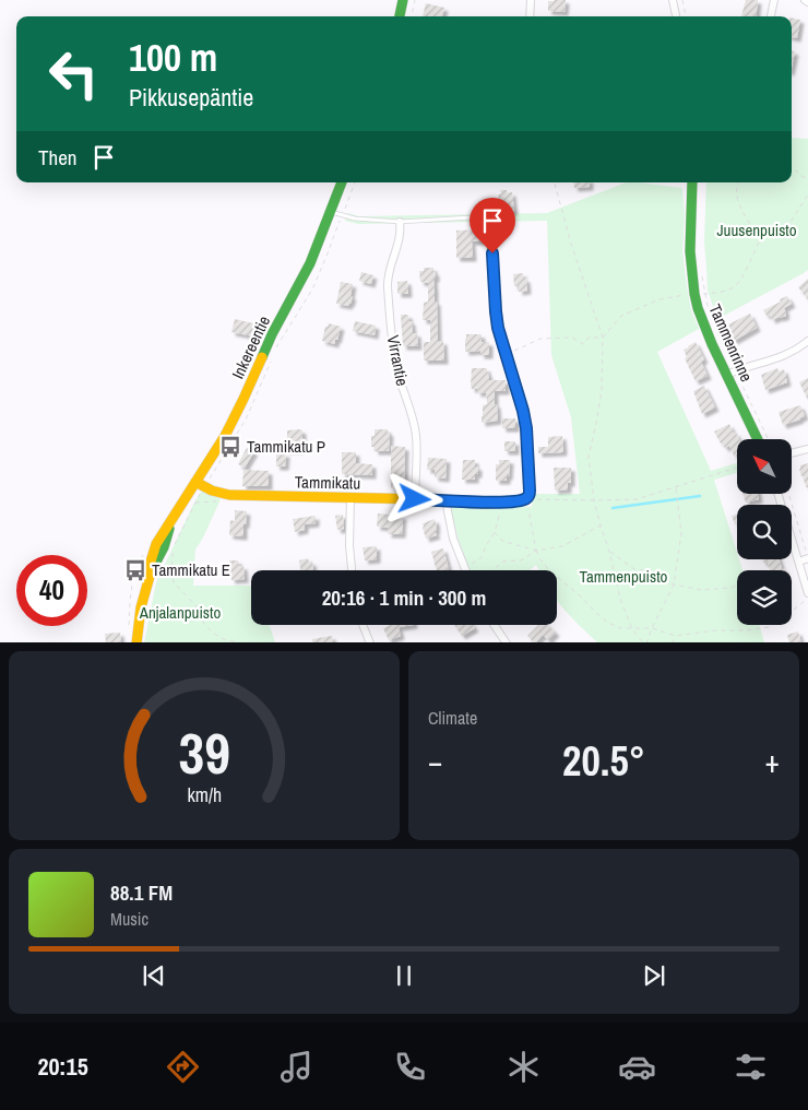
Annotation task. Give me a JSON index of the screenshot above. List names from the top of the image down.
{
  "streets": {
    "street": [
      "Tammenrinne",
      "Inkereentie",
      "Virrantie",
      "Tammikatu"
    ]
  },
  "crossings": [
    ["Inkereentie", "Tammikatu"],
    ["Virrantie", "Tammikatu"]
  ],
  "parks": ["Juusenpuisto", "Tammenpuisto", "Anjalanpuisto"],
  "places": {
    "bus stop": ["Tammikatu P", "Tammikatu E"]
  },
  "north": "top left",
  "page": {
    "turn": ["100 m", "Pikkusepäntie"],
    "then": "Then",
    "limit": "40",
    "trip": "20:16 · 1 min · 300 m",
    "tile": "Climate",
    "heat": ["−", "20.5°", "+"],
    "song": ["88.1 FM", "Music"],
    "tabs": "20:15",
    "gauge": ["39", "km/h"]
  }
}
